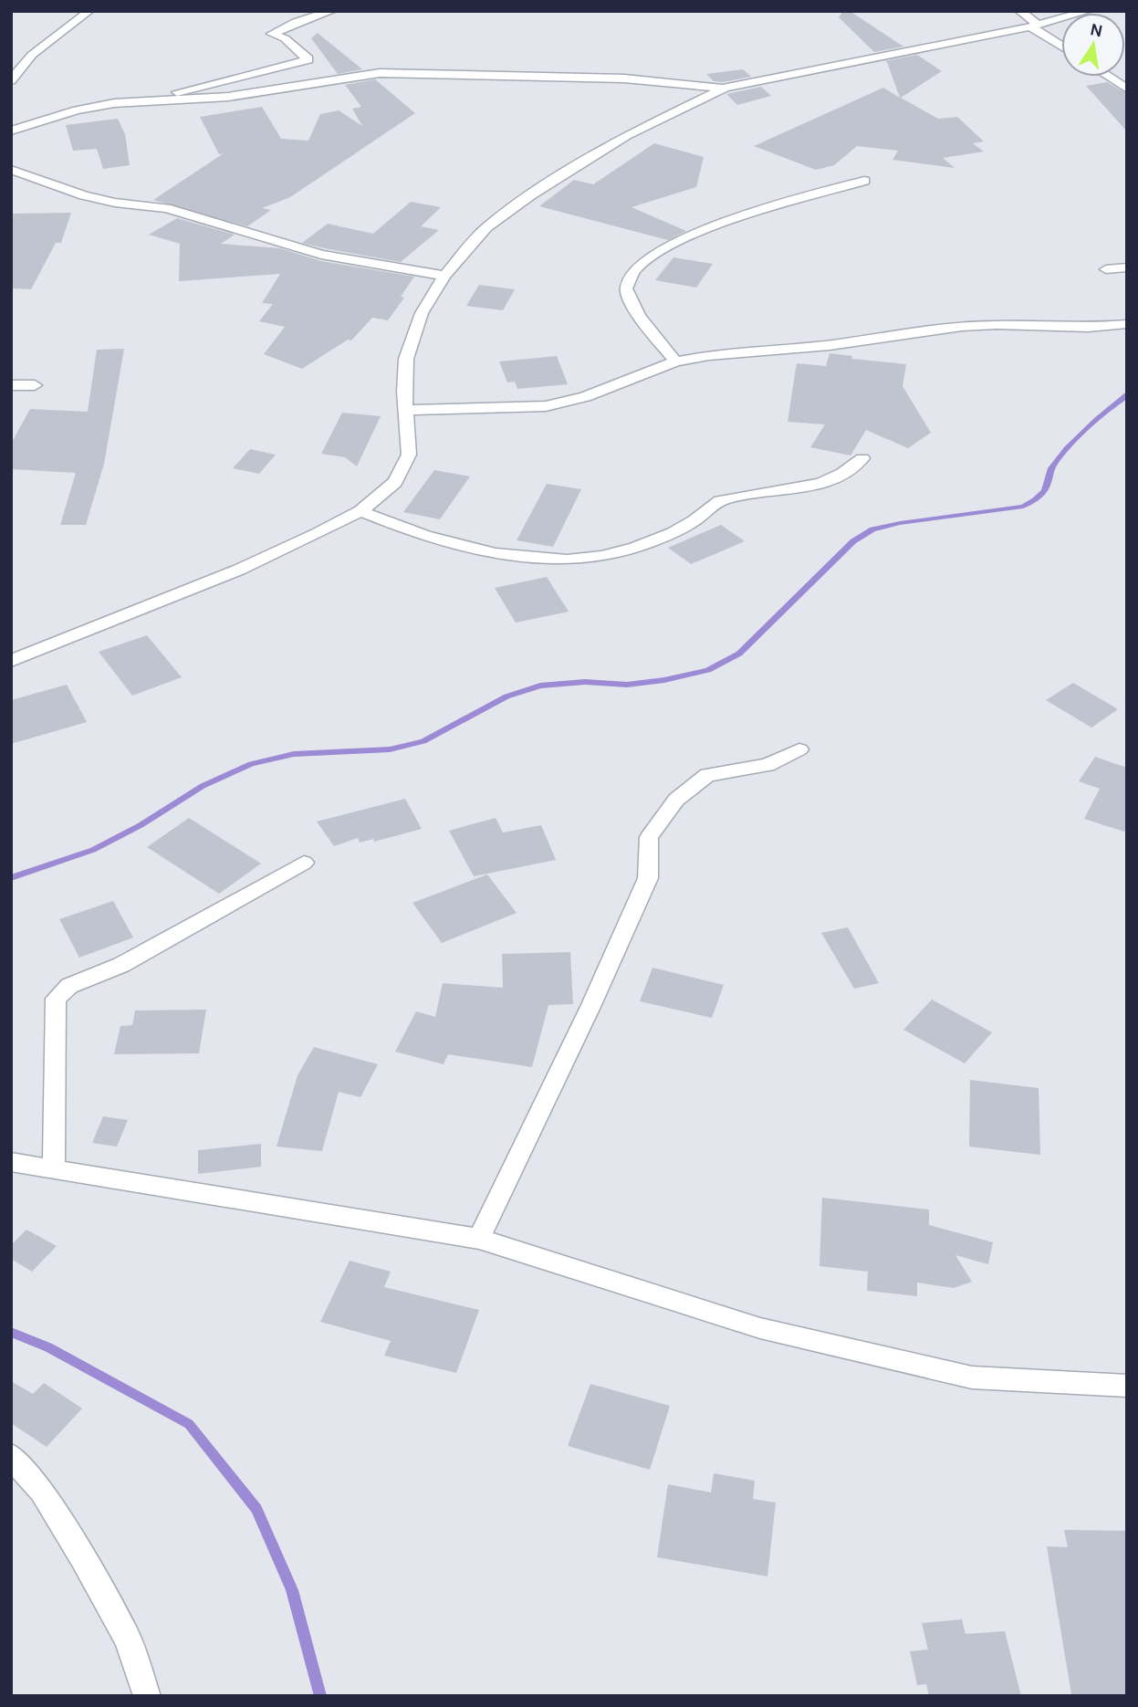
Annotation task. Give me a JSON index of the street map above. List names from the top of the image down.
{
  "north": "top"
}
